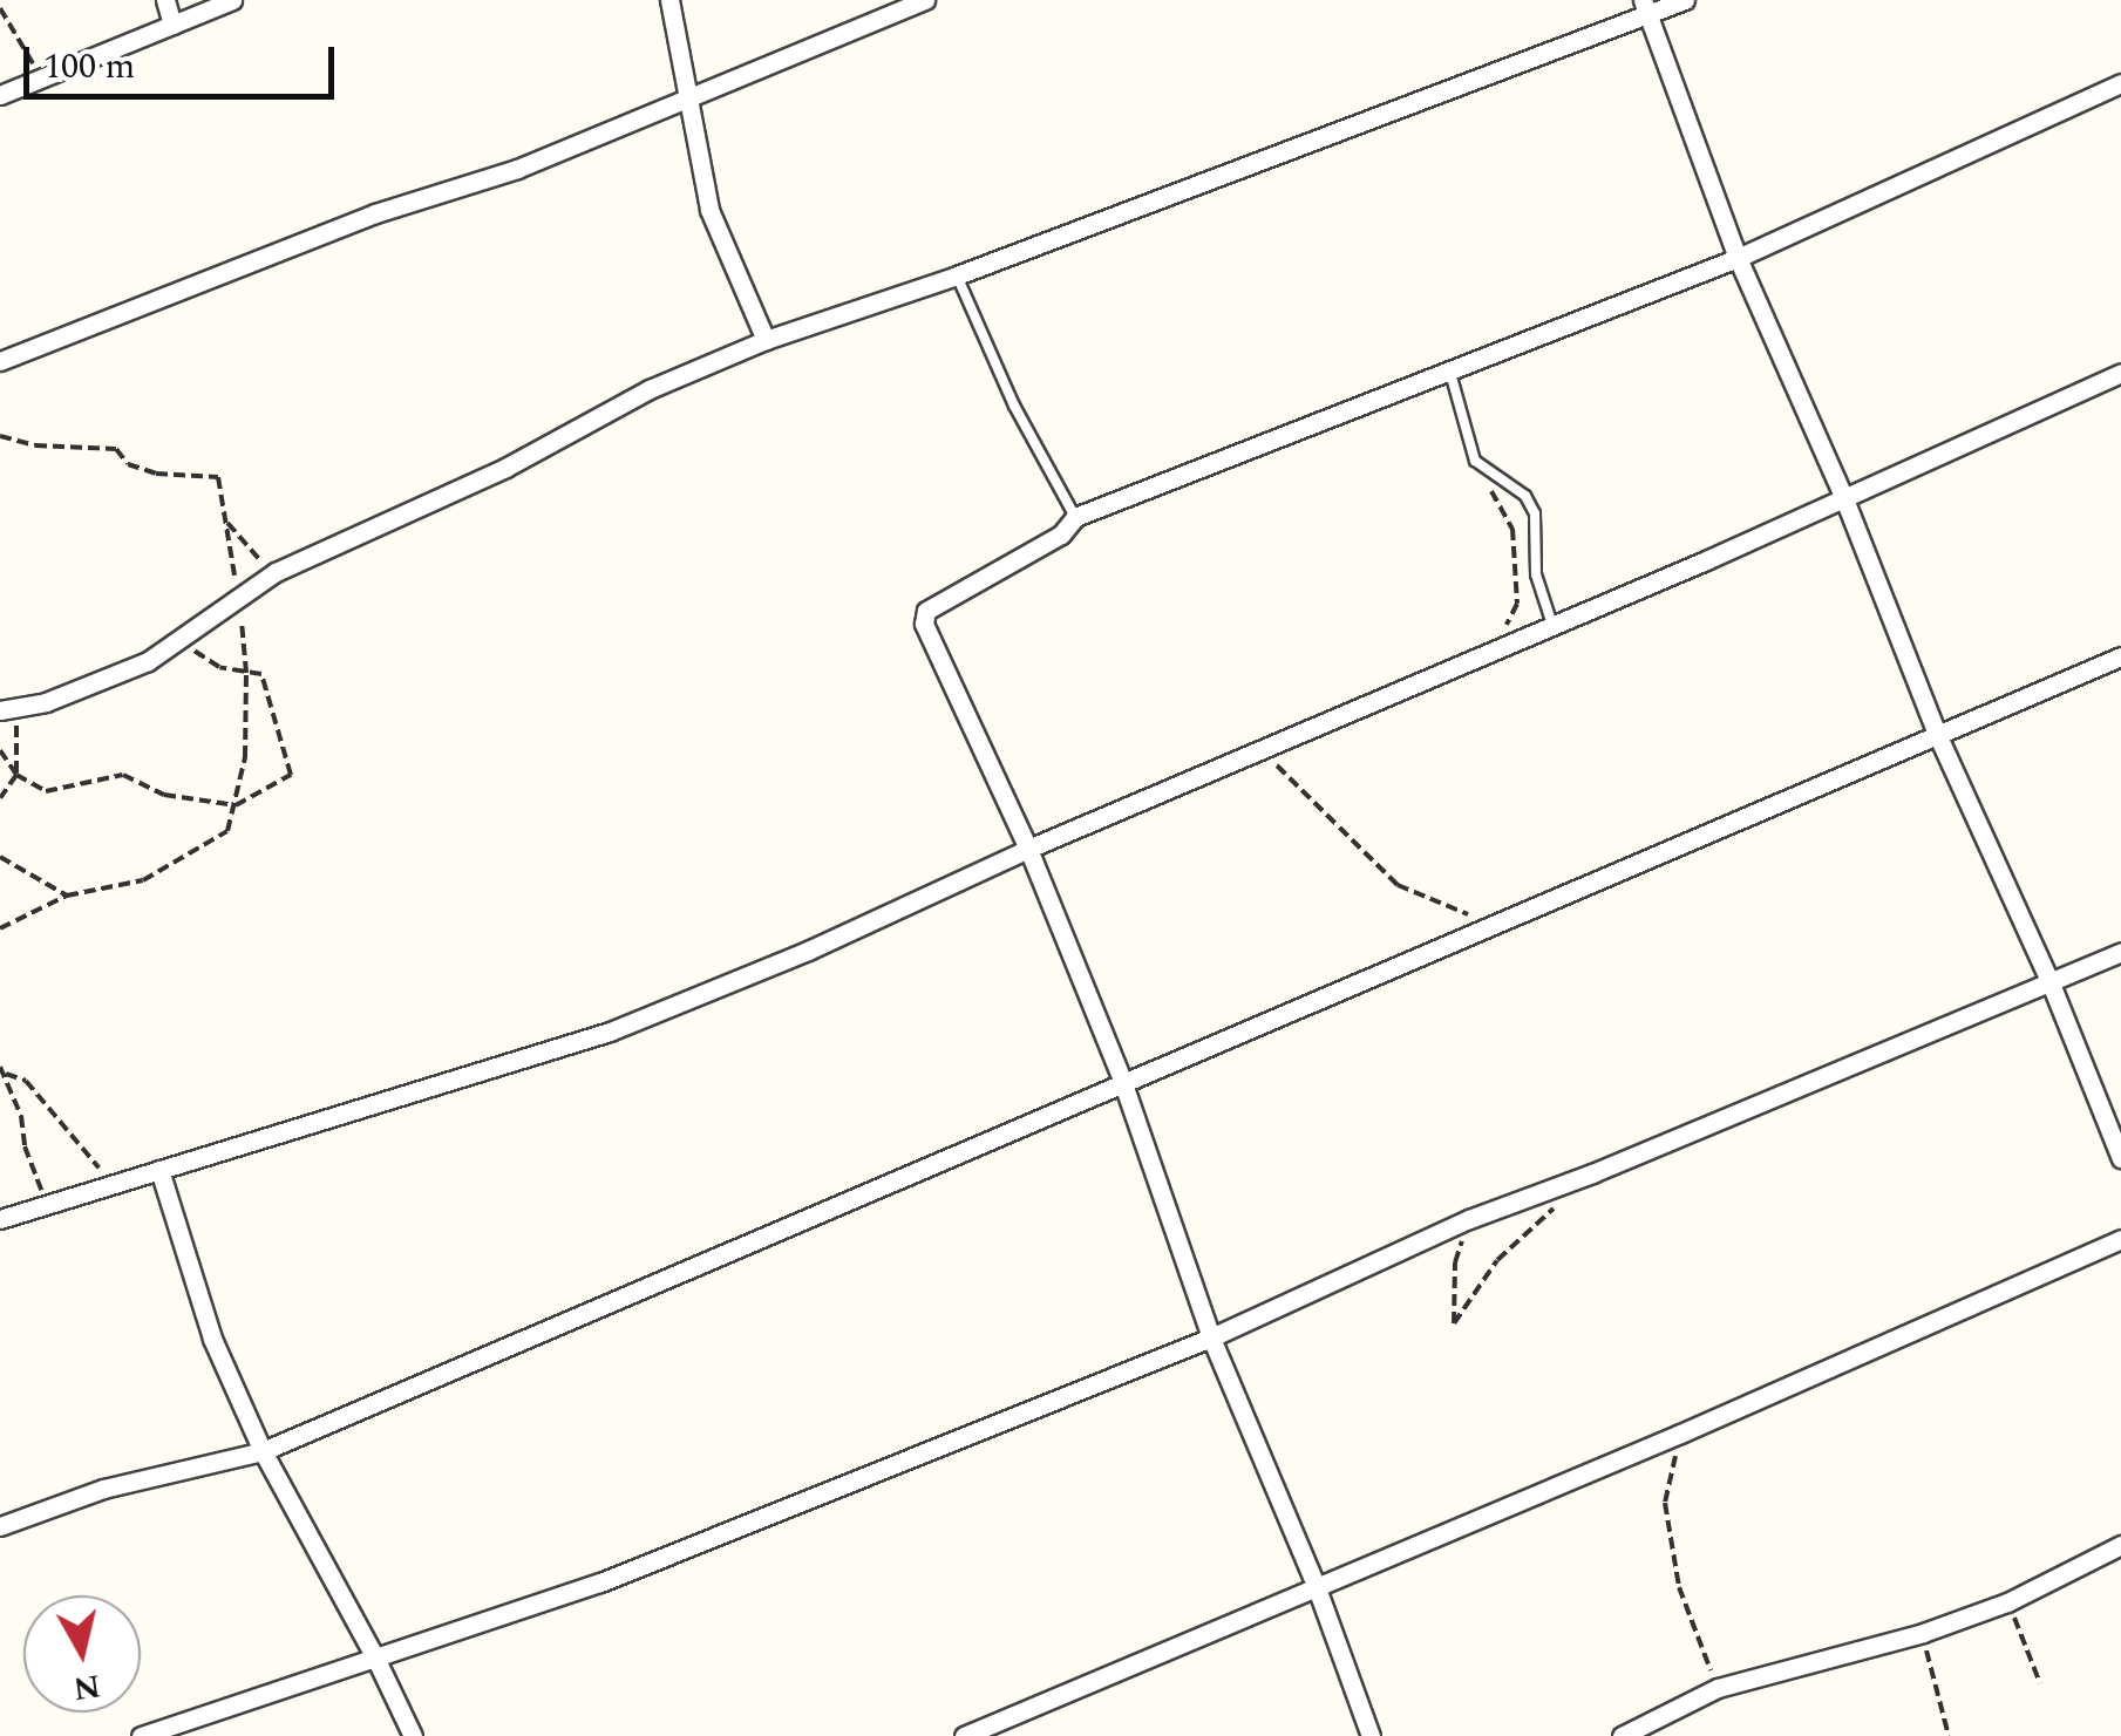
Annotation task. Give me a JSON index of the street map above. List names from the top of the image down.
{
  "scale_bar": "100 m",
  "north": "bottom"
}
